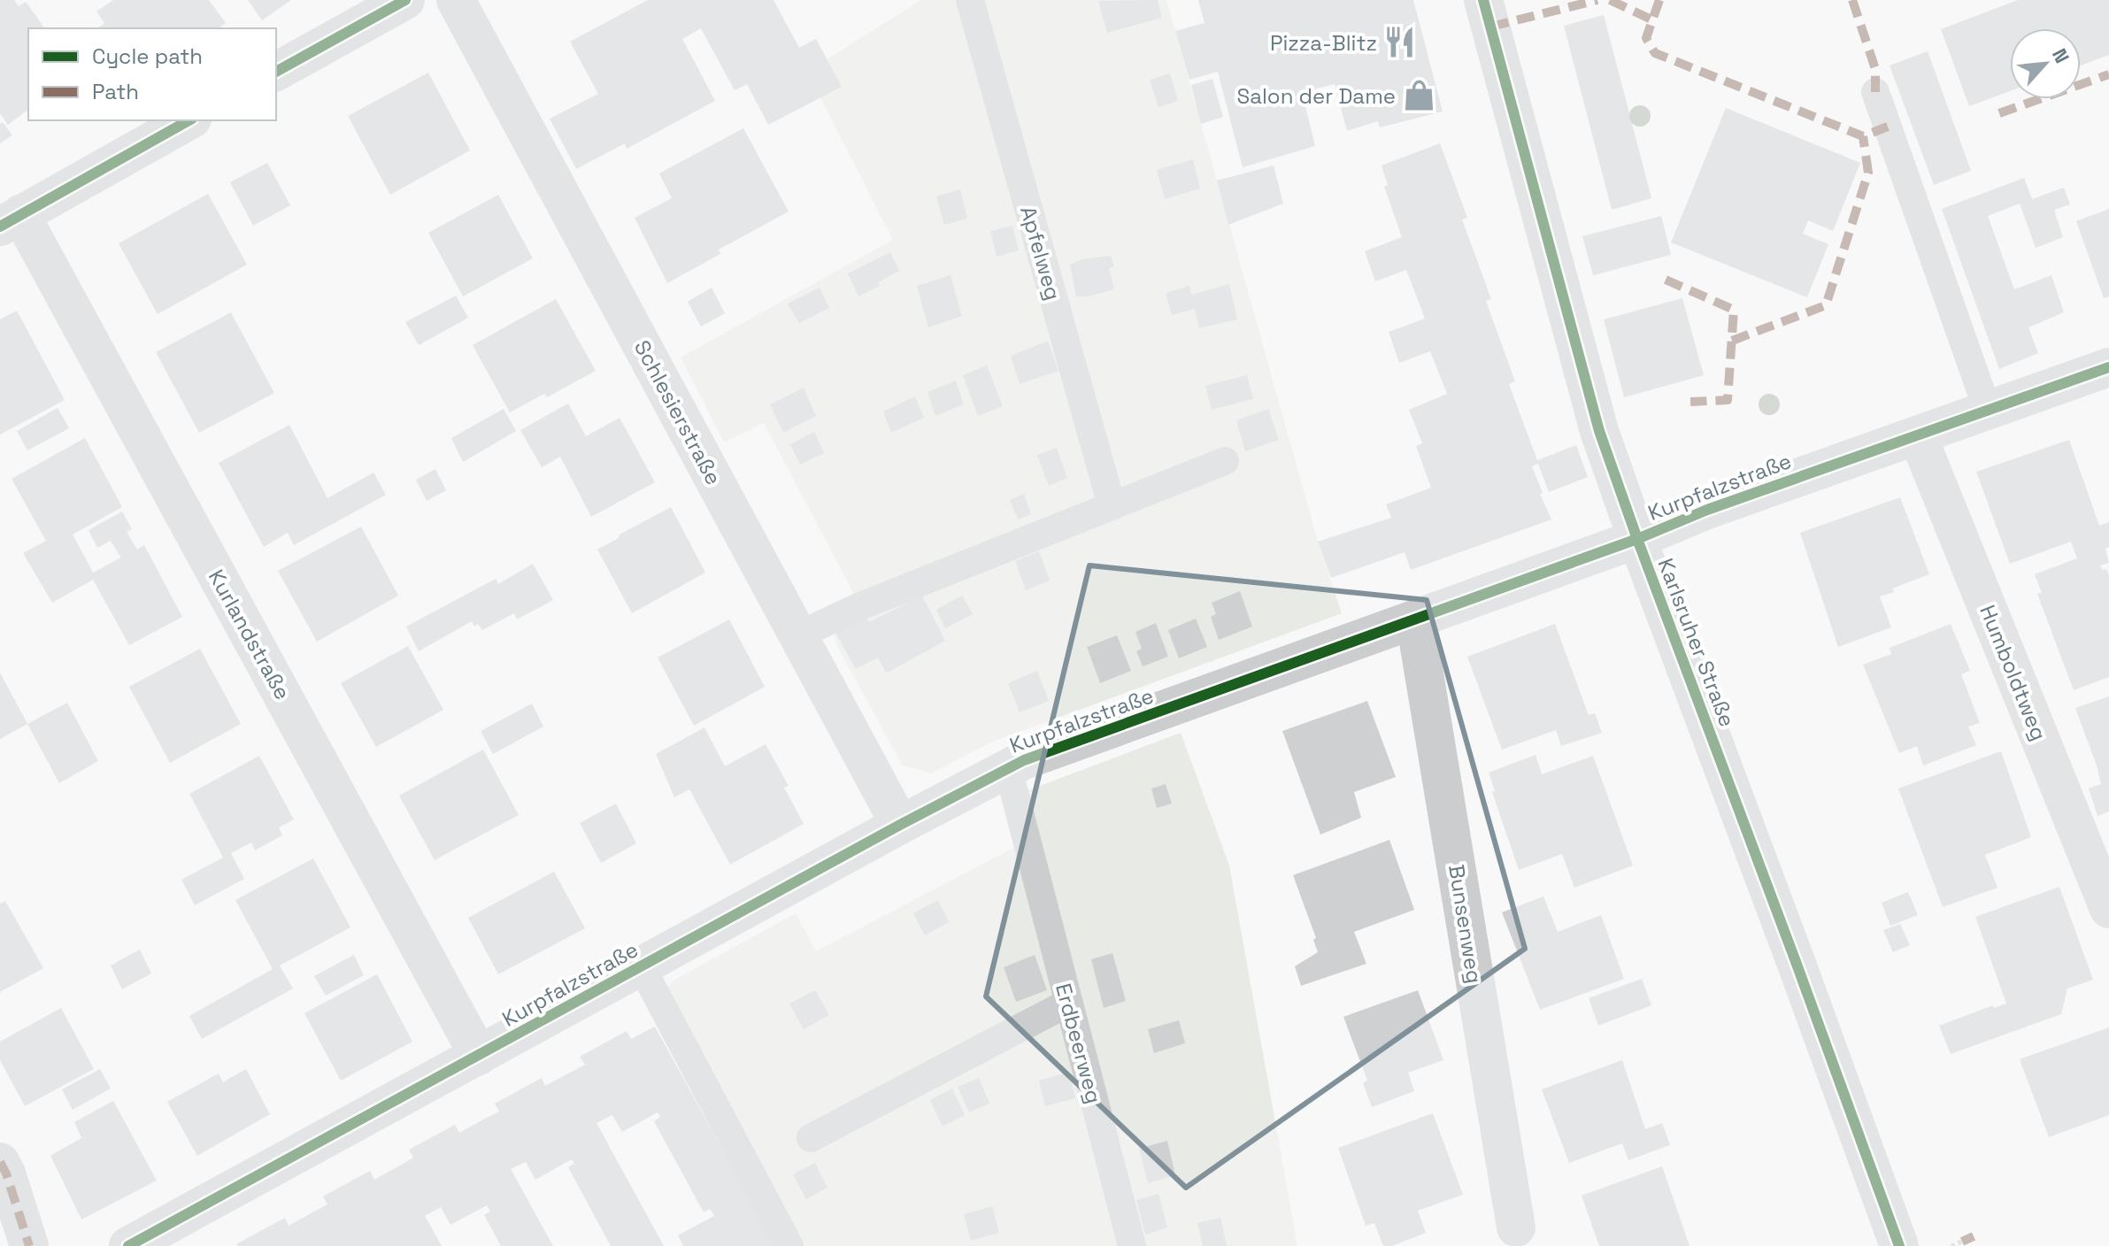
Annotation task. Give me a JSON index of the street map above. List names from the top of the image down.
{
  "streets": {
    "street": [
      "Schlesierstraße",
      "Kurpfalzstraße",
      "Kurlandstraße",
      "Karlsruher Straße",
      "Humboldtweg",
      "Bunsenweg"
    ],
    "lane": ["Apfelweg", "Erdbeerweg"]
  },
  "crossings": [
    ["Schlesierstraße", "Kurpfalzstraße"],
    ["Kurpfalzstraße", "Kurlandstraße"],
    ["Kurpfalzstraße", "Karlsruher Straße"],
    ["Kurpfalzstraße", "Humboldtweg"],
    ["Kurpfalzstraße", "Bunsenweg"],
    ["Kurpfalzstraße", "Erdbeerweg"]
  ],
  "places": {
    "restaurant": ["Pizza-Blitz"],
    "shop": ["Salon der Dame"]
  },
  "legend": ["Cycle path", "Path"],
  "north": "top right"
}
